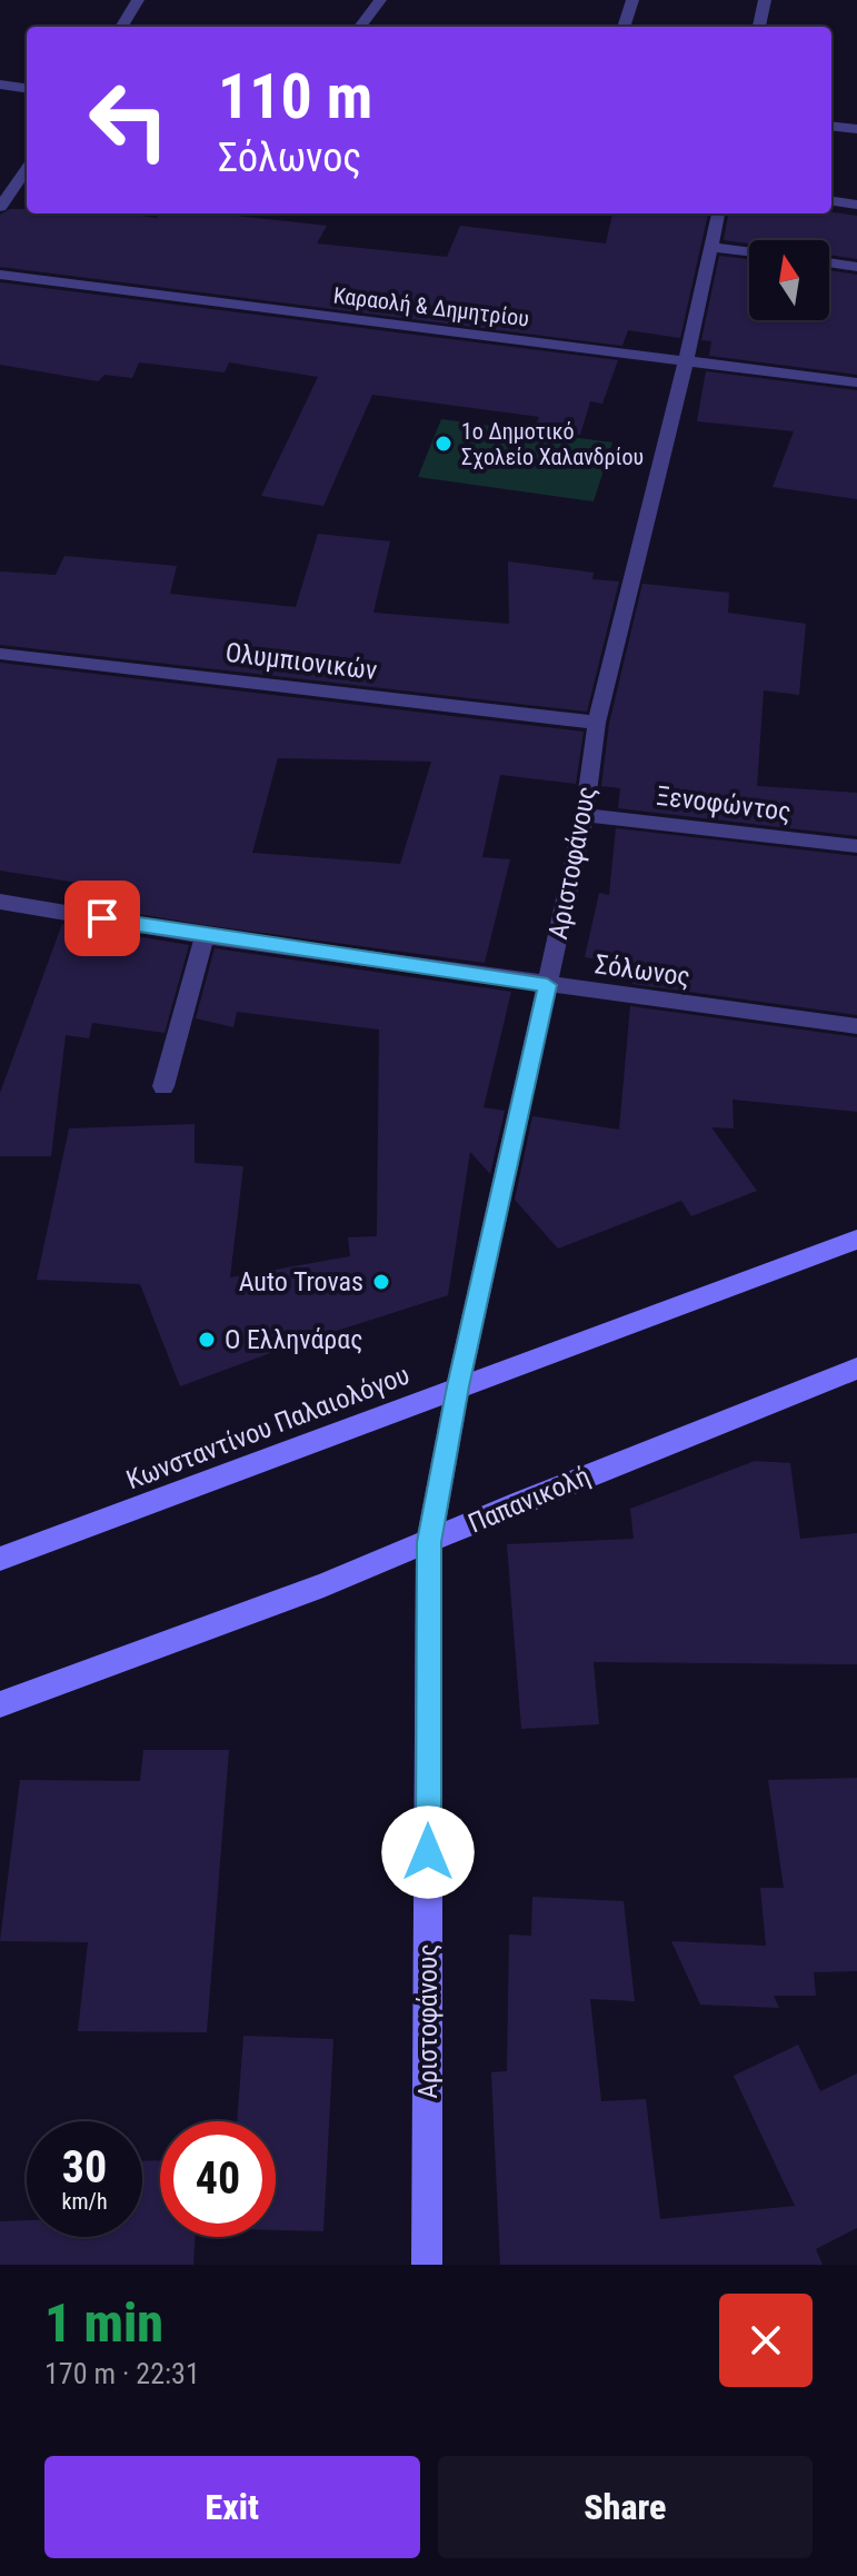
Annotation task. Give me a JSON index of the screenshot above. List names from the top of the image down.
{
  "streets": {
    "main road": ["Αριστοφάνους", "Κωνσταντίνου Παλαιολόγου", "Παπανικολή"],
    "street": [
      "Καραολή & Δημητρίου",
      "Ολυμπιονικών",
      "Ξενοφώντος",
      "Σόλωνος"
    ]
  },
  "crossings": [
    ["Καραολή & Δημητρίου", "Αριστοφάνους"],
    ["Ολυμπιονικών", "Αριστοφάνους"],
    ["Ξενοφώντος", "Αριστοφάνους"],
    ["Αριστοφάνους", "Σόλωνος"],
    ["Αριστοφάνους", "Κωνσταντίνου Παλαιολόγου"],
    ["Αριστοφάνους", "Παπανικολή"]
  ],
  "places": ["1ο Δημοτικό Σχολείο Χαλανδρίου", "Auto Trovas", "Ο Ελληνάρας"],
  "north": "top",
  "page": {
    "turn": ["110 m", "Σόλωνος"],
    "speed": "30 km/h",
    "limit": "40",
    "heading": ["1 min", "170 m · 22:31"],
    "buttons": ["Exit", "Share"]
  }
}
